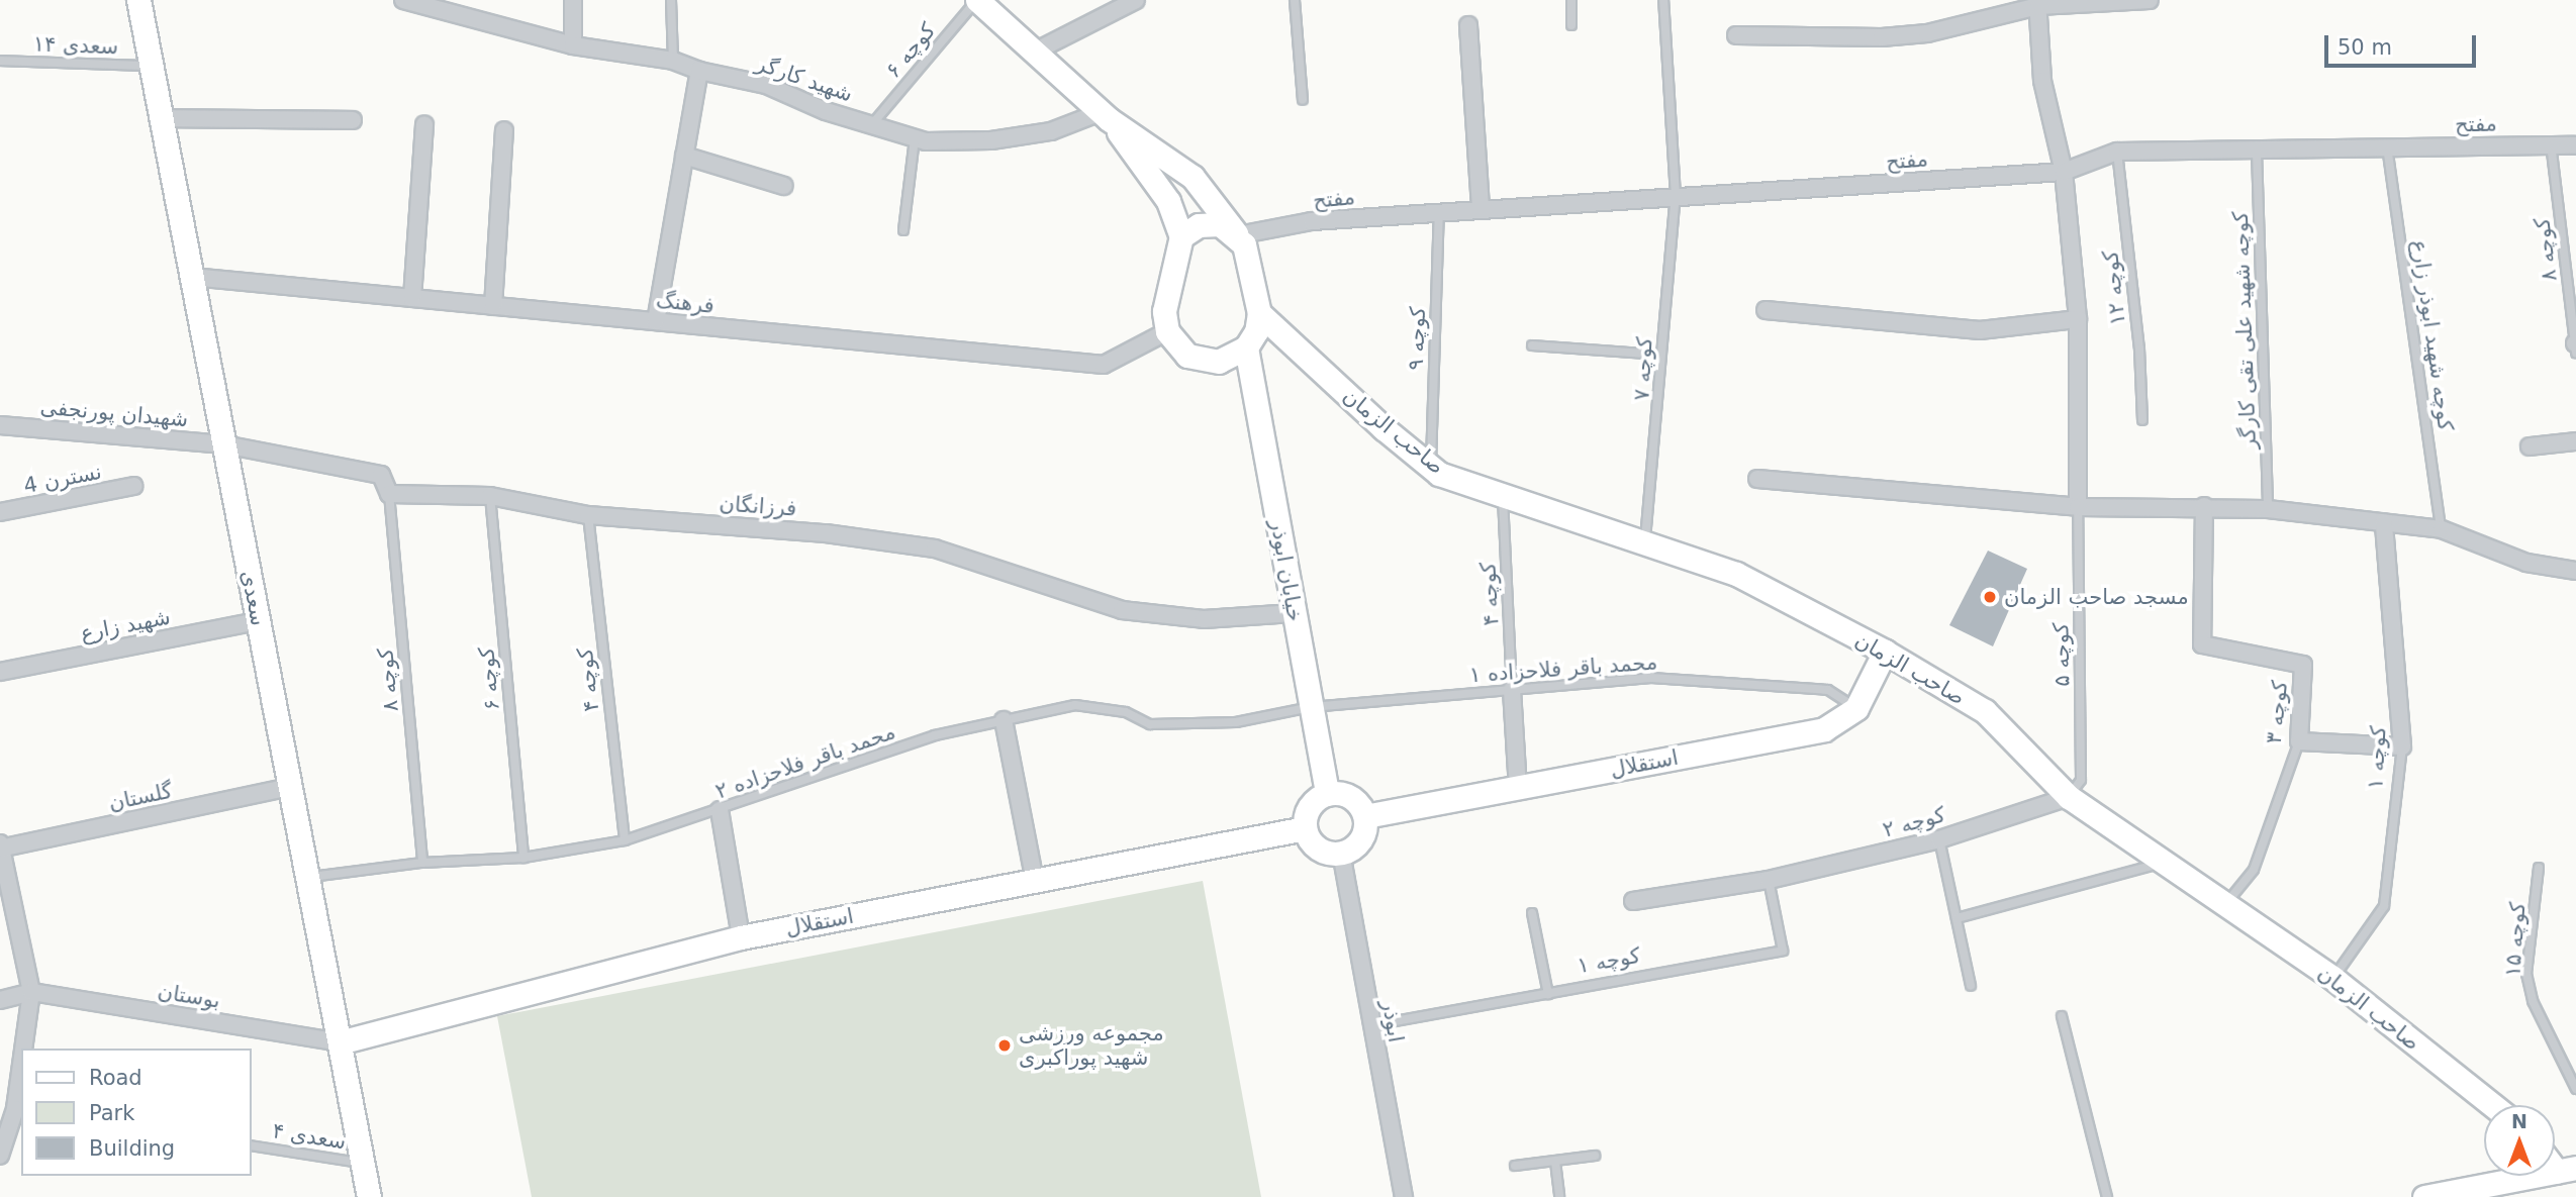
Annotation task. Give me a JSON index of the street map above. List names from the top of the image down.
{
  "streets": {
    "street": [
      "شهید کارگر",
      "مفتح",
      "فرهنگ",
      "شهیدان پورنجفی",
      "صاحب الزمان",
      "نسترن 4",
      "فرزانگان",
      "خیابان ابوذر",
      "سعدی",
      "شهید زارع",
      "کوچه ۳",
      "کوچه ۱",
      "استقلال",
      "گلستان",
      "کوچه ۲",
      "بوستان",
      "ابوذر"
    ],
    "lane": [
      "سعدی ۱۴",
      "کوچه ۶",
      "کوچه ۸",
      "کوچه ۱۲",
      "کوچه شهید علی تقی کارگر",
      "کوچه شهید ابوذر زارع",
      "کوچه ۹",
      "کوچه ۷",
      "کوچه ۴",
      "کوچه ۵",
      "محمد باقر فلاحزاده ۱",
      "محمد باقر فلاحزاده ۲",
      "کوچه ۱۵",
      "سعدی ۴"
    ]
  },
  "crossings": [
    ["سعدی ۱۴", "سعدی"],
    ["کوچه ۶", "شهید کارگر"],
    ["کوچه ۶", "فرزانگان"],
    ["کوچه ۶", "محمد باقر فلاحزاده ۲"],
    ["مفتح", "کوچه ۸"],
    ["مفتح", "کوچه ۱۲"],
    ["مفتح", "فرهنگ"],
    ["مفتح", "کوچه شهید علی تقی کارگر"],
    ["مفتح", "کوچه شهید ابوذر زارع"],
    ["مفتح", "کوچه ۹"],
    ["مفتح", "کوچه ۷"],
    ["مفتح", "صاحب الزمان"],
    ["مفتح", "خیابان ابوذر"],
    ["کوچه ۸", "فرزانگان"],
    ["کوچه ۸", "محمد باقر فلاحزاده ۲"],
    ["فرهنگ", "صاحب الزمان"],
    ["فرهنگ", "خیابان ابوذر"],
    ["فرهنگ", "سعدی"],
    ["کوچه ۹", "صاحب الزمان"],
    ["کوچه ۷", "صاحب الزمان"],
    ["شهیدان پورنجفی", "سعدی"],
    ["صاحب الزمان", "خیابان ابوذر"],
    ["صاحب الزمان", "کوچه ۴"],
    ["صاحب الزمان", "کوچه ۵"],
    ["صاحب الزمان", "کوچه ۳"],
    ["صاحب الزمان", "کوچه ۱"],
    ["صاحب الزمان", "کوچه ۲"],
    ["فرزانگان", "خیابان ابوذر"],
    ["فرزانگان", "کوچه ۴"],
    ["خیابان ابوذر", "محمد باقر فلاحزاده ۱"],
    ["خیابان ابوذر", "محمد باقر فلاحزاده ۲"],
    ["خیابان ابوذر", "استقلال"],
    ["خیابان ابوذر", "ابوذر"],
    ["کوچه ۴", "محمد باقر فلاحزاده ۱"],
    ["کوچه ۴", "محمد باقر فلاحزاده ۲"],
    ["سعدی", "شهید زارع"],
    ["سعدی", "محمد باقر فلاحزاده ۲"],
    ["سعدی", "استقلال"],
    ["سعدی", "گلستان"],
    ["سعدی", "بوستان"],
    ["سعدی", "سعدی ۴"],
    ["کوچه ۵", "کوچه ۲"],
    ["محمد باقر فلاحزاده ۱", "محمد باقر فلاحزاده ۲"],
    ["محمد باقر فلاحزاده ۱", "استقلال"],
    ["کوچه ۱", "کوچه ۲"],
    ["کوچه ۱", "ابوذر"],
    ["استقلال", "بوستان"],
    ["استقلال", "ابوذر"]
  ],
  "places": ["مسجد صاحب الزمان", "مجموعه ورزشی شهید پوراکبری"],
  "legend": ["Road", "Park", "Building"],
  "scale_bar": "50 m",
  "north": "top"
}
